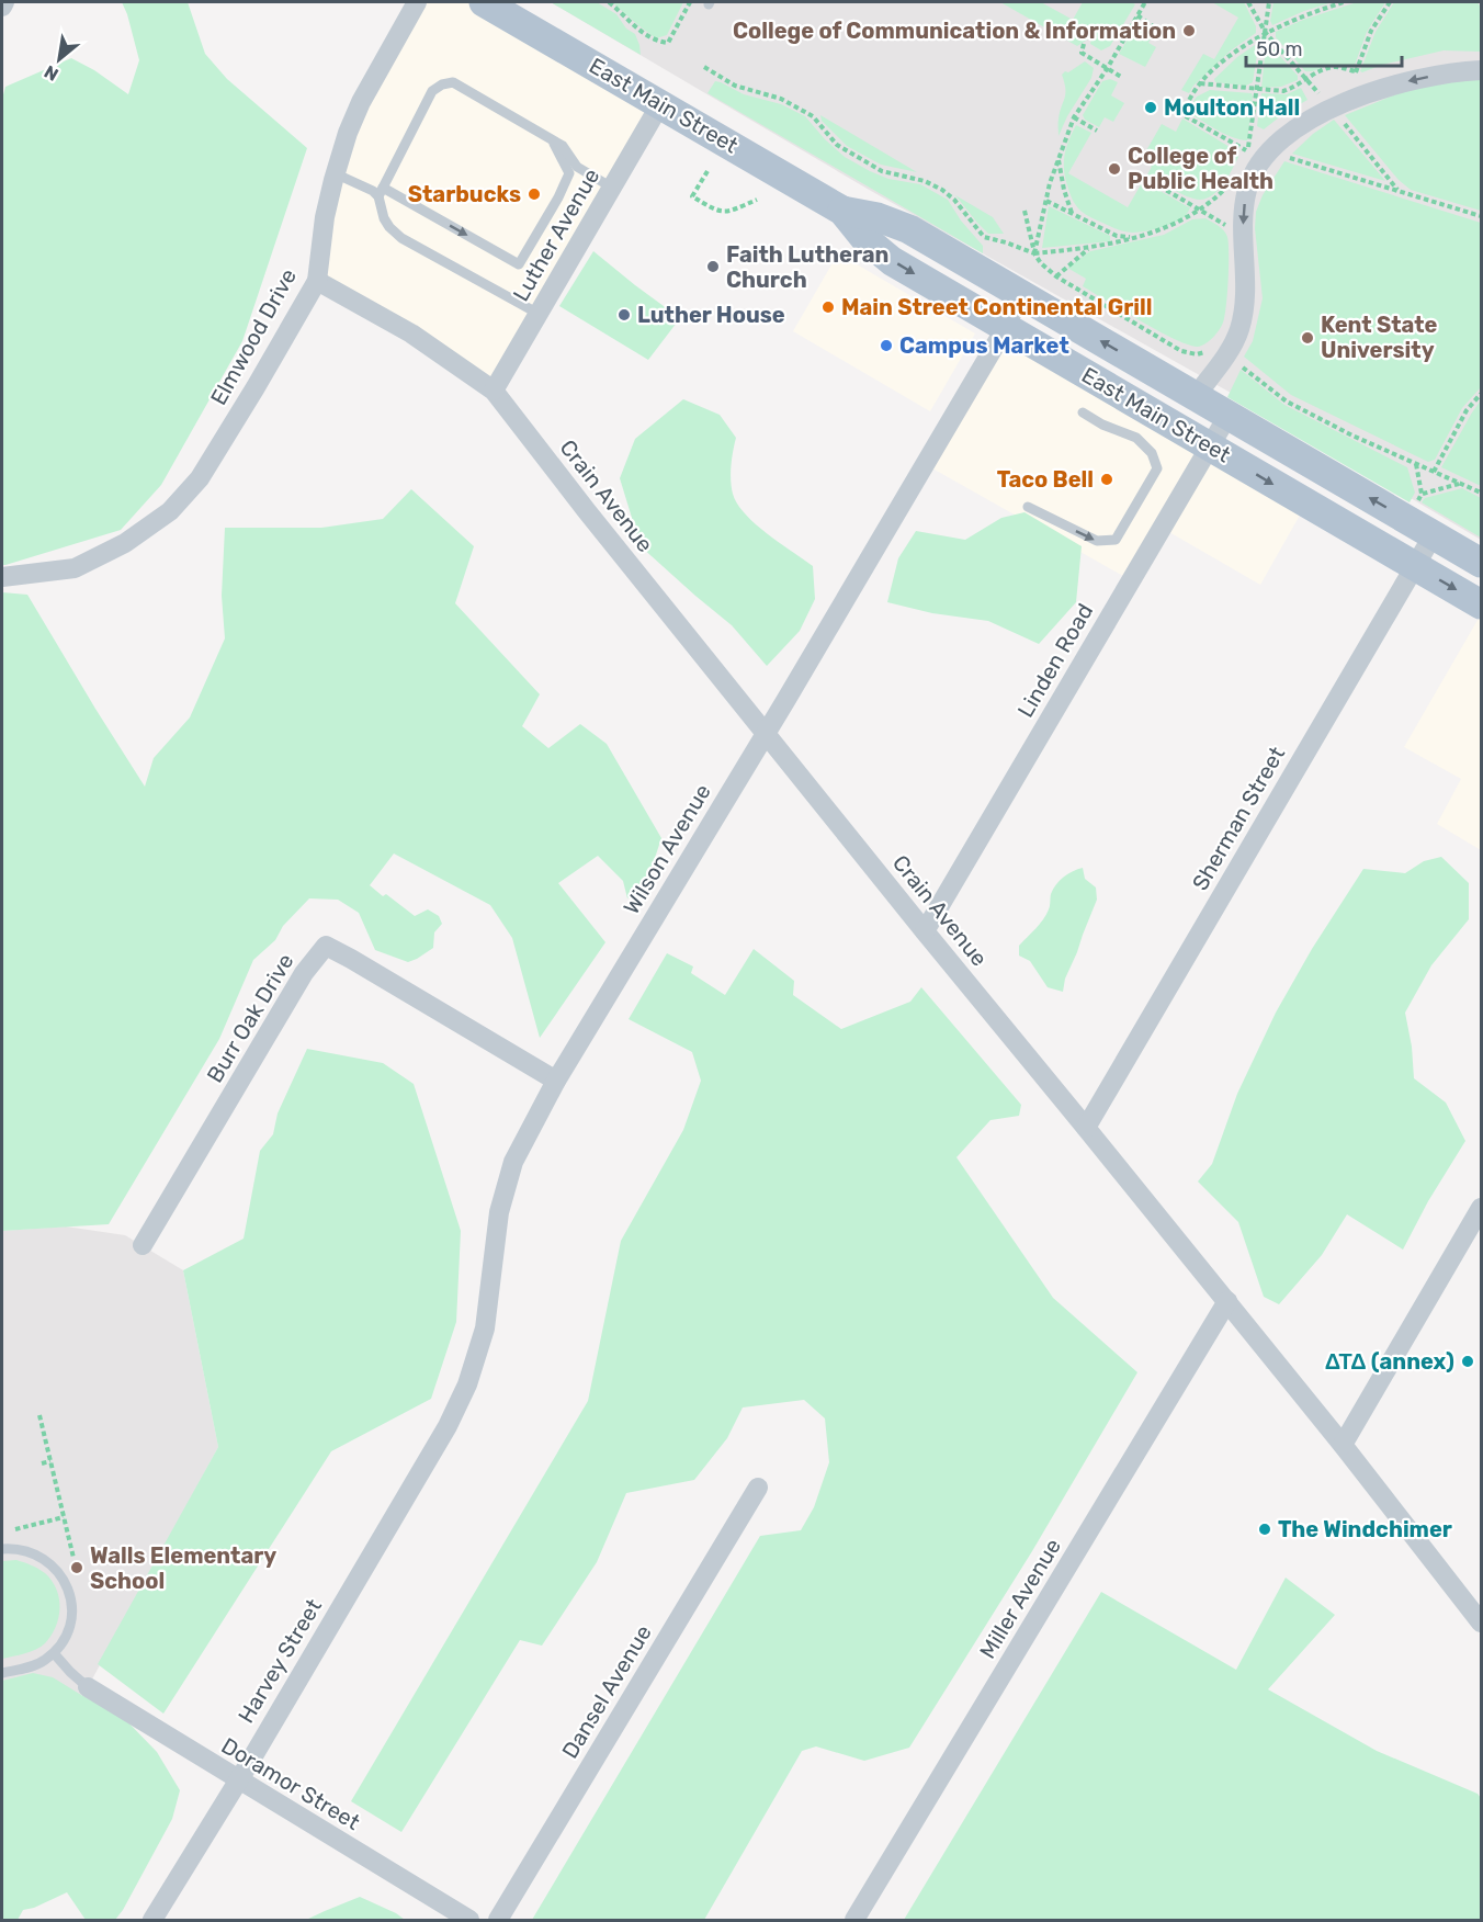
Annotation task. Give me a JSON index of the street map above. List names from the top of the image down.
{
  "streets": {
    "main road": ["East Main Street"],
    "street": [
      "Luther Avenue",
      "Elmwood Drive",
      "Crain Avenue",
      "Linden Road",
      "Sherman Street",
      "Wilson Avenue",
      "Burr Oak Drive",
      "Miller Avenue",
      "Harvey Street",
      "Dansel Avenue",
      "Doramor Street"
    ]
  },
  "crossings": [
    ["East Main Street", "Luther Avenue"],
    ["East Main Street", "Linden Road"],
    ["East Main Street", "Sherman Street"],
    ["East Main Street", "Wilson Avenue"],
    ["Luther Avenue", "Crain Avenue"],
    ["Elmwood Drive", "Crain Avenue"],
    ["Crain Avenue", "Linden Road"],
    ["Crain Avenue", "Sherman Street"],
    ["Crain Avenue", "Wilson Avenue"],
    ["Crain Avenue", "Miller Avenue"],
    ["Wilson Avenue", "Burr Oak Drive"],
    ["Wilson Avenue", "Harvey Street"],
    ["Harvey Street", "Doramor Street"]
  ],
  "places": [
    "College of Communication & Information",
    "Moulton Hall",
    "College of Public Health",
    "Starbucks",
    "Faith Lutheran Church",
    "Main Street Continental Grill",
    "Luther House",
    "Kent State University",
    "Campus Market",
    "Taco Bell",
    "ΔΤΔ (annex)",
    "The Windchimer",
    "Walls Elementary School"
  ],
  "scale_bar": "50 m",
  "north": "bottom left"
}
